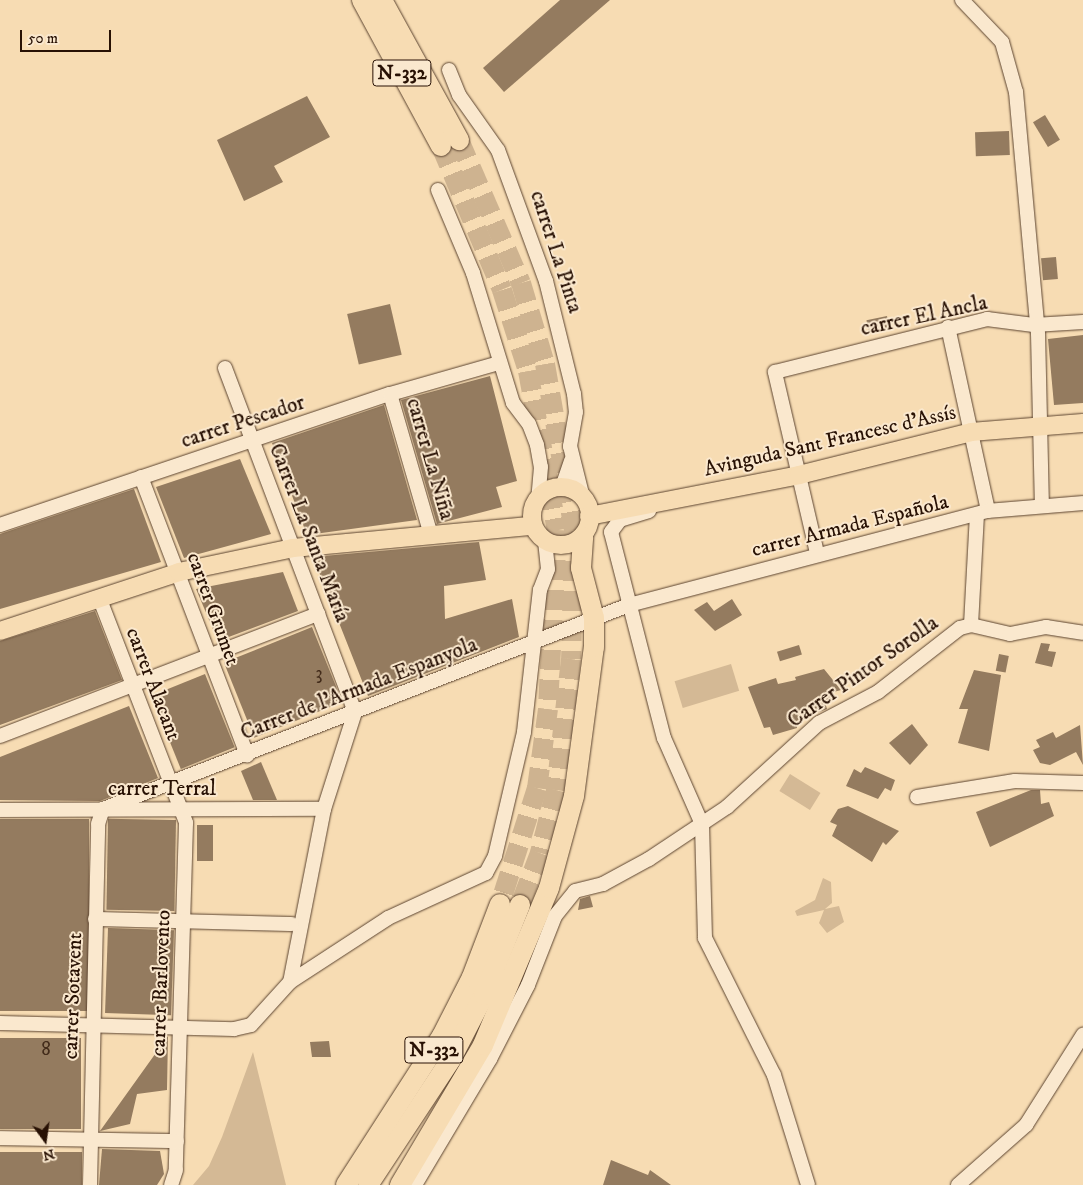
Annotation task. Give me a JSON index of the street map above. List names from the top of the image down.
{
  "streets": {
    "highway": ["N-332"],
    "main road": ["Avinguda Sant Francesc d'Assís"],
    "street": [
      "carrer La Pinta",
      "carrer El Ancla",
      "carrer Pescador",
      "carrer La Niña",
      "carrer Armada Española",
      "Carrer La Santa María",
      "carrer Grumet",
      "Carrer Pintor Sorolla",
      "carrer Alacant",
      "Carrer de l'Armada Espanyola",
      "carrer Terral",
      "carrer Barlovento",
      "carrer Sotavent"
    ]
  },
  "crossings": [
    ["carrer La Pinta", "Avinguda Sant Francesc d'Assís"],
    ["carrer El Ancla", "Avinguda Sant Francesc d'Assís"],
    ["carrer Pescador", "carrer La Niña"],
    ["carrer Pescador", "Carrer La Santa María"],
    ["carrer Pescador", "carrer Grumet"],
    ["carrer Armada Española", "Carrer de l'Armada Espanyola"],
    ["Carrer La Santa María", "Carrer de l'Armada Espanyola"],
    ["carrer Grumet", "Carrer de l'Armada Espanyola"],
    ["carrer Alacant", "Carrer de l'Armada Espanyola"],
    ["carrer Alacant", "carrer Barlovento"],
    ["Carrer de l'Armada Espanyola", "carrer Terral"],
    ["Carrer de l'Armada Espanyola", "carrer Barlovento"],
    ["Carrer de l'Armada Espanyola", "carrer Sotavent"],
    ["carrer Terral", "carrer Barlovento"],
    ["carrer Terral", "carrer Sotavent"]
  ],
  "house_numbers": ["3", "8"],
  "scale_bar": "50 m",
  "north": "bottom"
}
